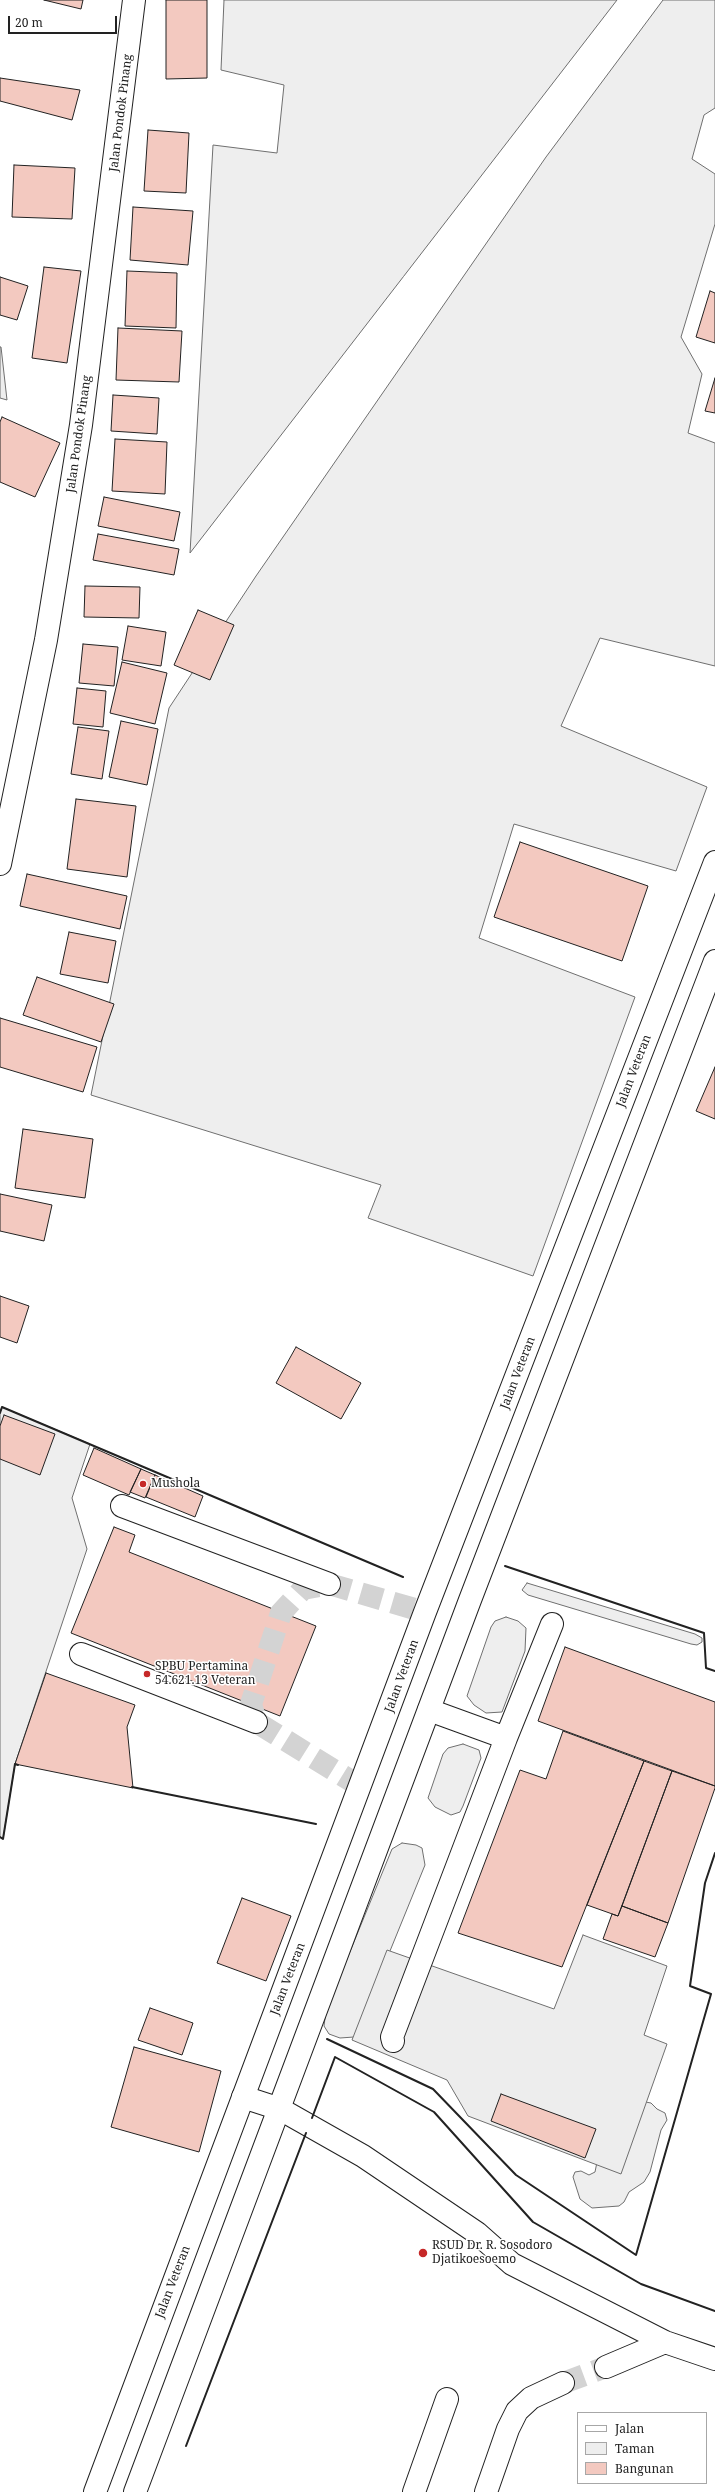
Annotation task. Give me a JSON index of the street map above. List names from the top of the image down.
{
  "streets": {
    "main road": ["Jalan Pondok Pinang", "Jalan Veteran"]
  },
  "places": ["Mushola", "SPBU Pertamina 54.621.13 Veteran", "RSUD Dr. R. Sosodoro Djatikoesoemo"],
  "legend": ["Jalan", "Taman", "Bangunan"],
  "scale_bar": "20 m"
}
